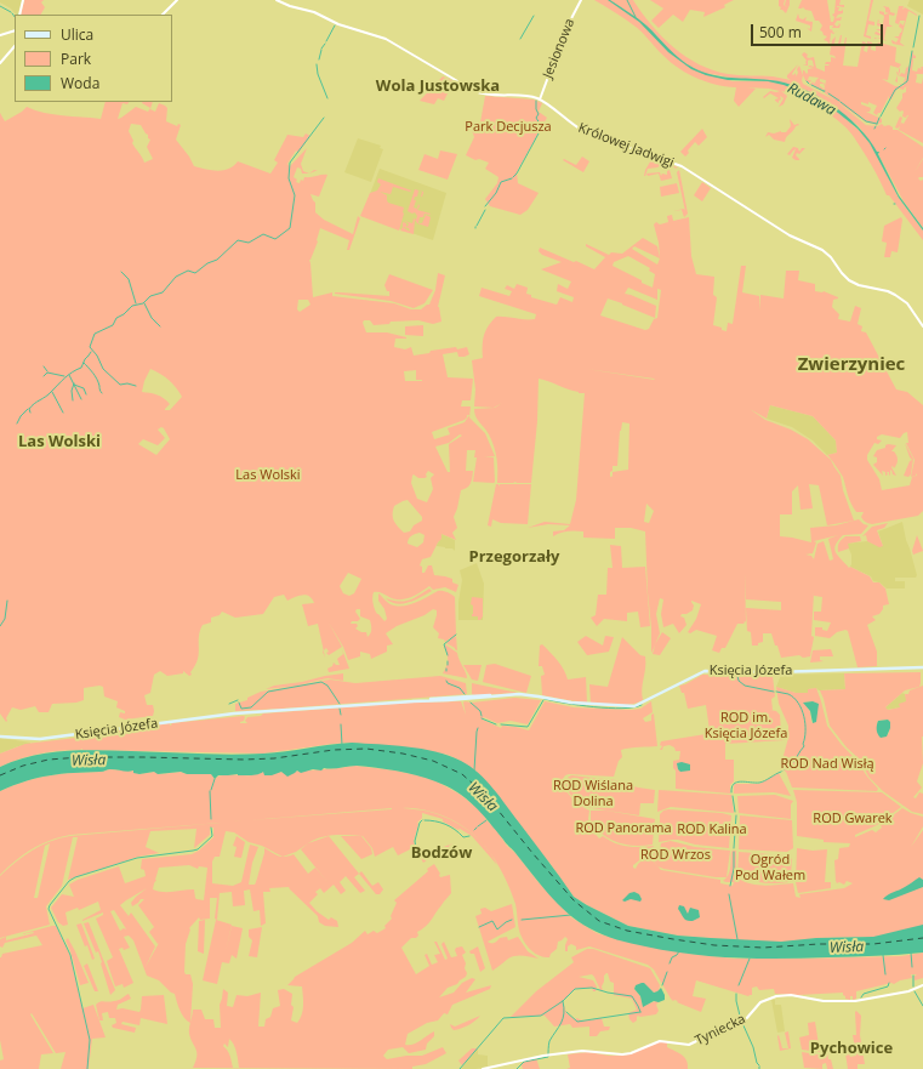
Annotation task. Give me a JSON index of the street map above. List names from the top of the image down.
{
  "streets": {
    "main road": ["Księcia Józefa"],
    "street": ["Jesionowa", "Królowej Jadwigi", "Tyniecka"]
  },
  "crossings": [
    ["Jesionowa", "Królowej Jadwigi"]
  ],
  "districts": [
    "Wola Justowska",
    "Zwierzyniec",
    "Las Wolski",
    "Przegorzały",
    "Bodzów",
    "Pychowice"
  ],
  "water": ["Rudawa", "Wisła"],
  "parks": [
    "Park Decjusza",
    "Las Wolski",
    "ROD im. Księcia Józefa",
    "ROD Nad Wisłą",
    "ROD Wiślana Dolina",
    "ROD Gwarek",
    "ROD Panorama",
    "ROD Kalina",
    "ROD Wrzos",
    "Ogród Pod Wałem"
  ],
  "legend": ["Ulica", "Park", "Woda"],
  "scale_bar": "500 m"
}
